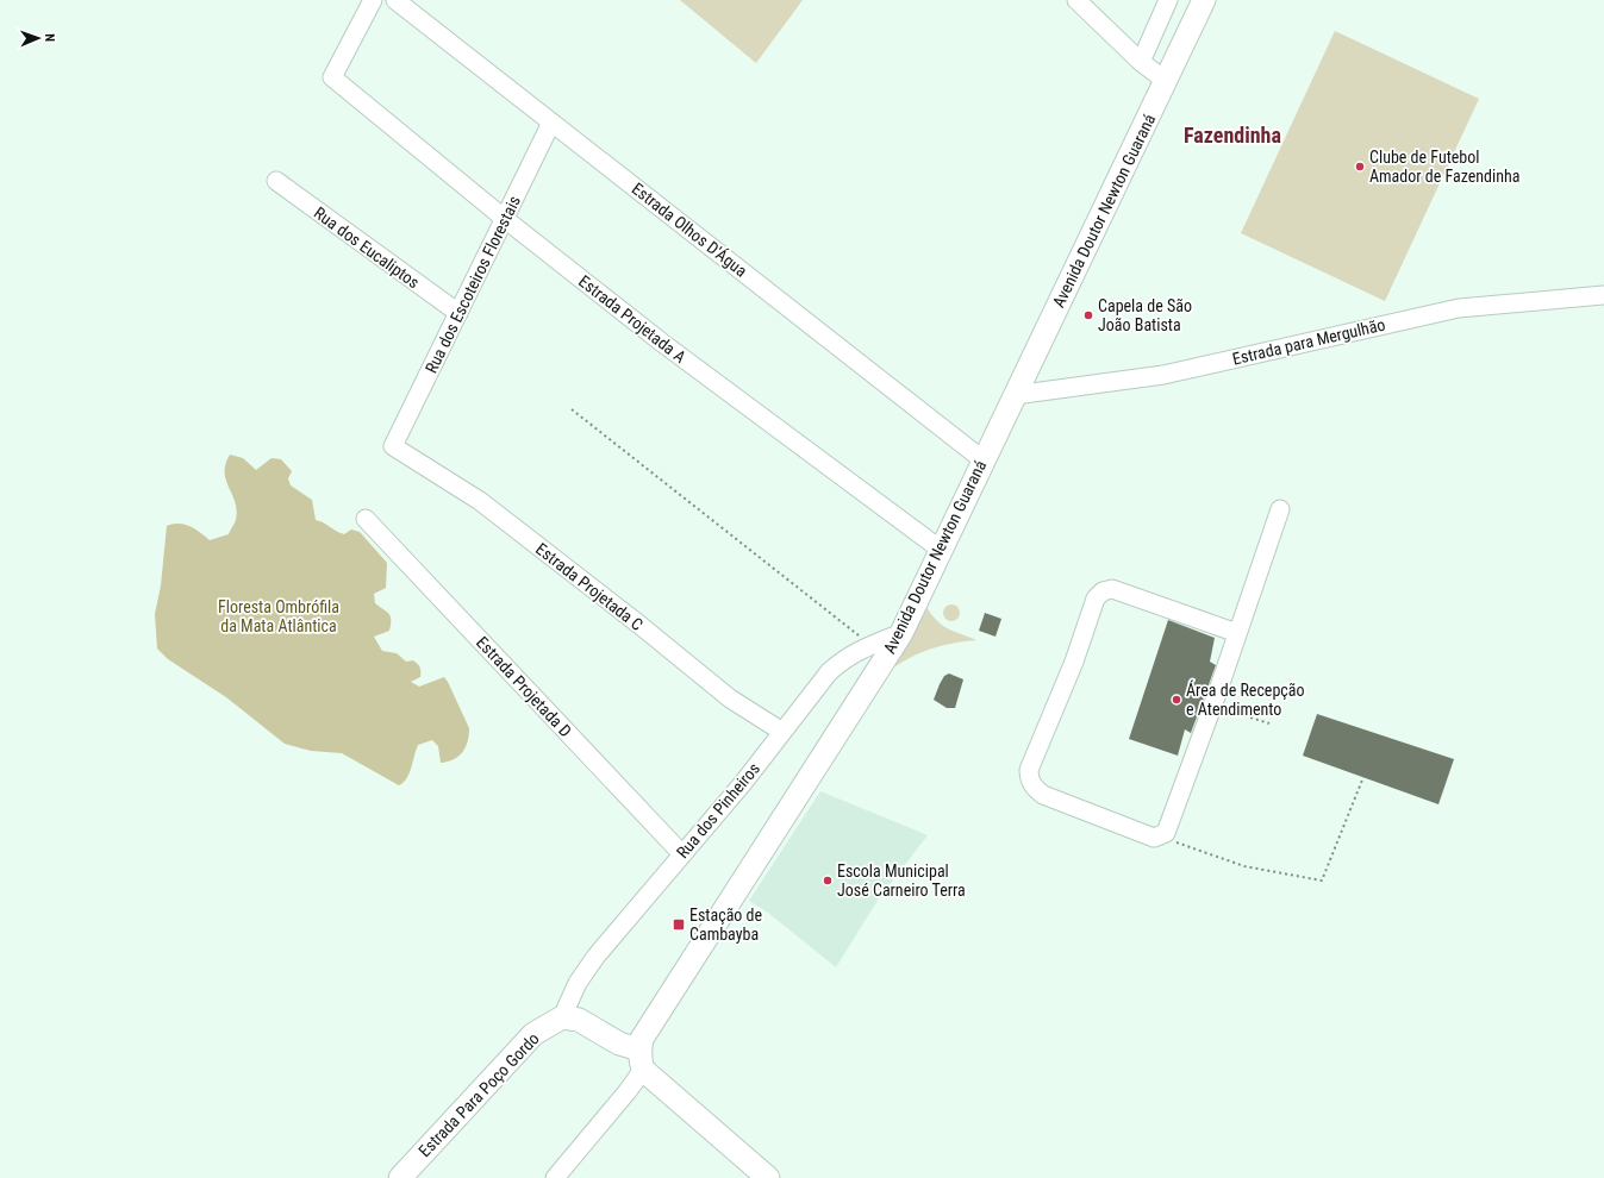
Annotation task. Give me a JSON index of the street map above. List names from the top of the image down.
{
  "streets": {
    "main road": ["Avenida Doutor Newton Guaraná", "Estrada Para Poço Gordo"],
    "street": [
      "Estrada Olhos D'Água",
      "Rua dos Eucaliptos",
      "Rua dos Escoteiros Florestais",
      "Estrada Projetada A",
      "Estrada para Mergulhão",
      "Estrada Projetada C",
      "Estrada Projetada D",
      "Rua dos Pinheiros"
    ]
  },
  "crossings": [
    ["Avenida Doutor Newton Guaraná", "Estrada Olhos D'Água"],
    ["Avenida Doutor Newton Guaraná", "Estrada Projetada A"],
    ["Avenida Doutor Newton Guaraná", "Estrada para Mergulhão"],
    ["Avenida Doutor Newton Guaraná", "Rua dos Pinheiros"],
    ["Estrada Olhos D'Água", "Rua dos Escoteiros Florestais"],
    ["Rua dos Eucaliptos", "Rua dos Escoteiros Florestais"],
    ["Rua dos Escoteiros Florestais", "Estrada Projetada A"],
    ["Rua dos Escoteiros Florestais", "Estrada Projetada C"],
    ["Estrada Projetada C", "Rua dos Pinheiros"],
    ["Estrada Projetada D", "Rua dos Pinheiros"],
    ["Rua dos Pinheiros", "Estrada Para Poço Gordo"]
  ],
  "districts": ["Fazendinha"],
  "parks": ["Floresta Ombrófila da Mata Atlântica"],
  "places": {
    "other": [
      "Clube de Futebol Amador de Fazendinha",
      "Capela de São João Batista",
      "Área de Recepção e Atendimento",
      "Escola Municipal José Carneiro Terra"
    ],
    "transit": ["Estação de Cambayba"]
  },
  "north": "right"
}
